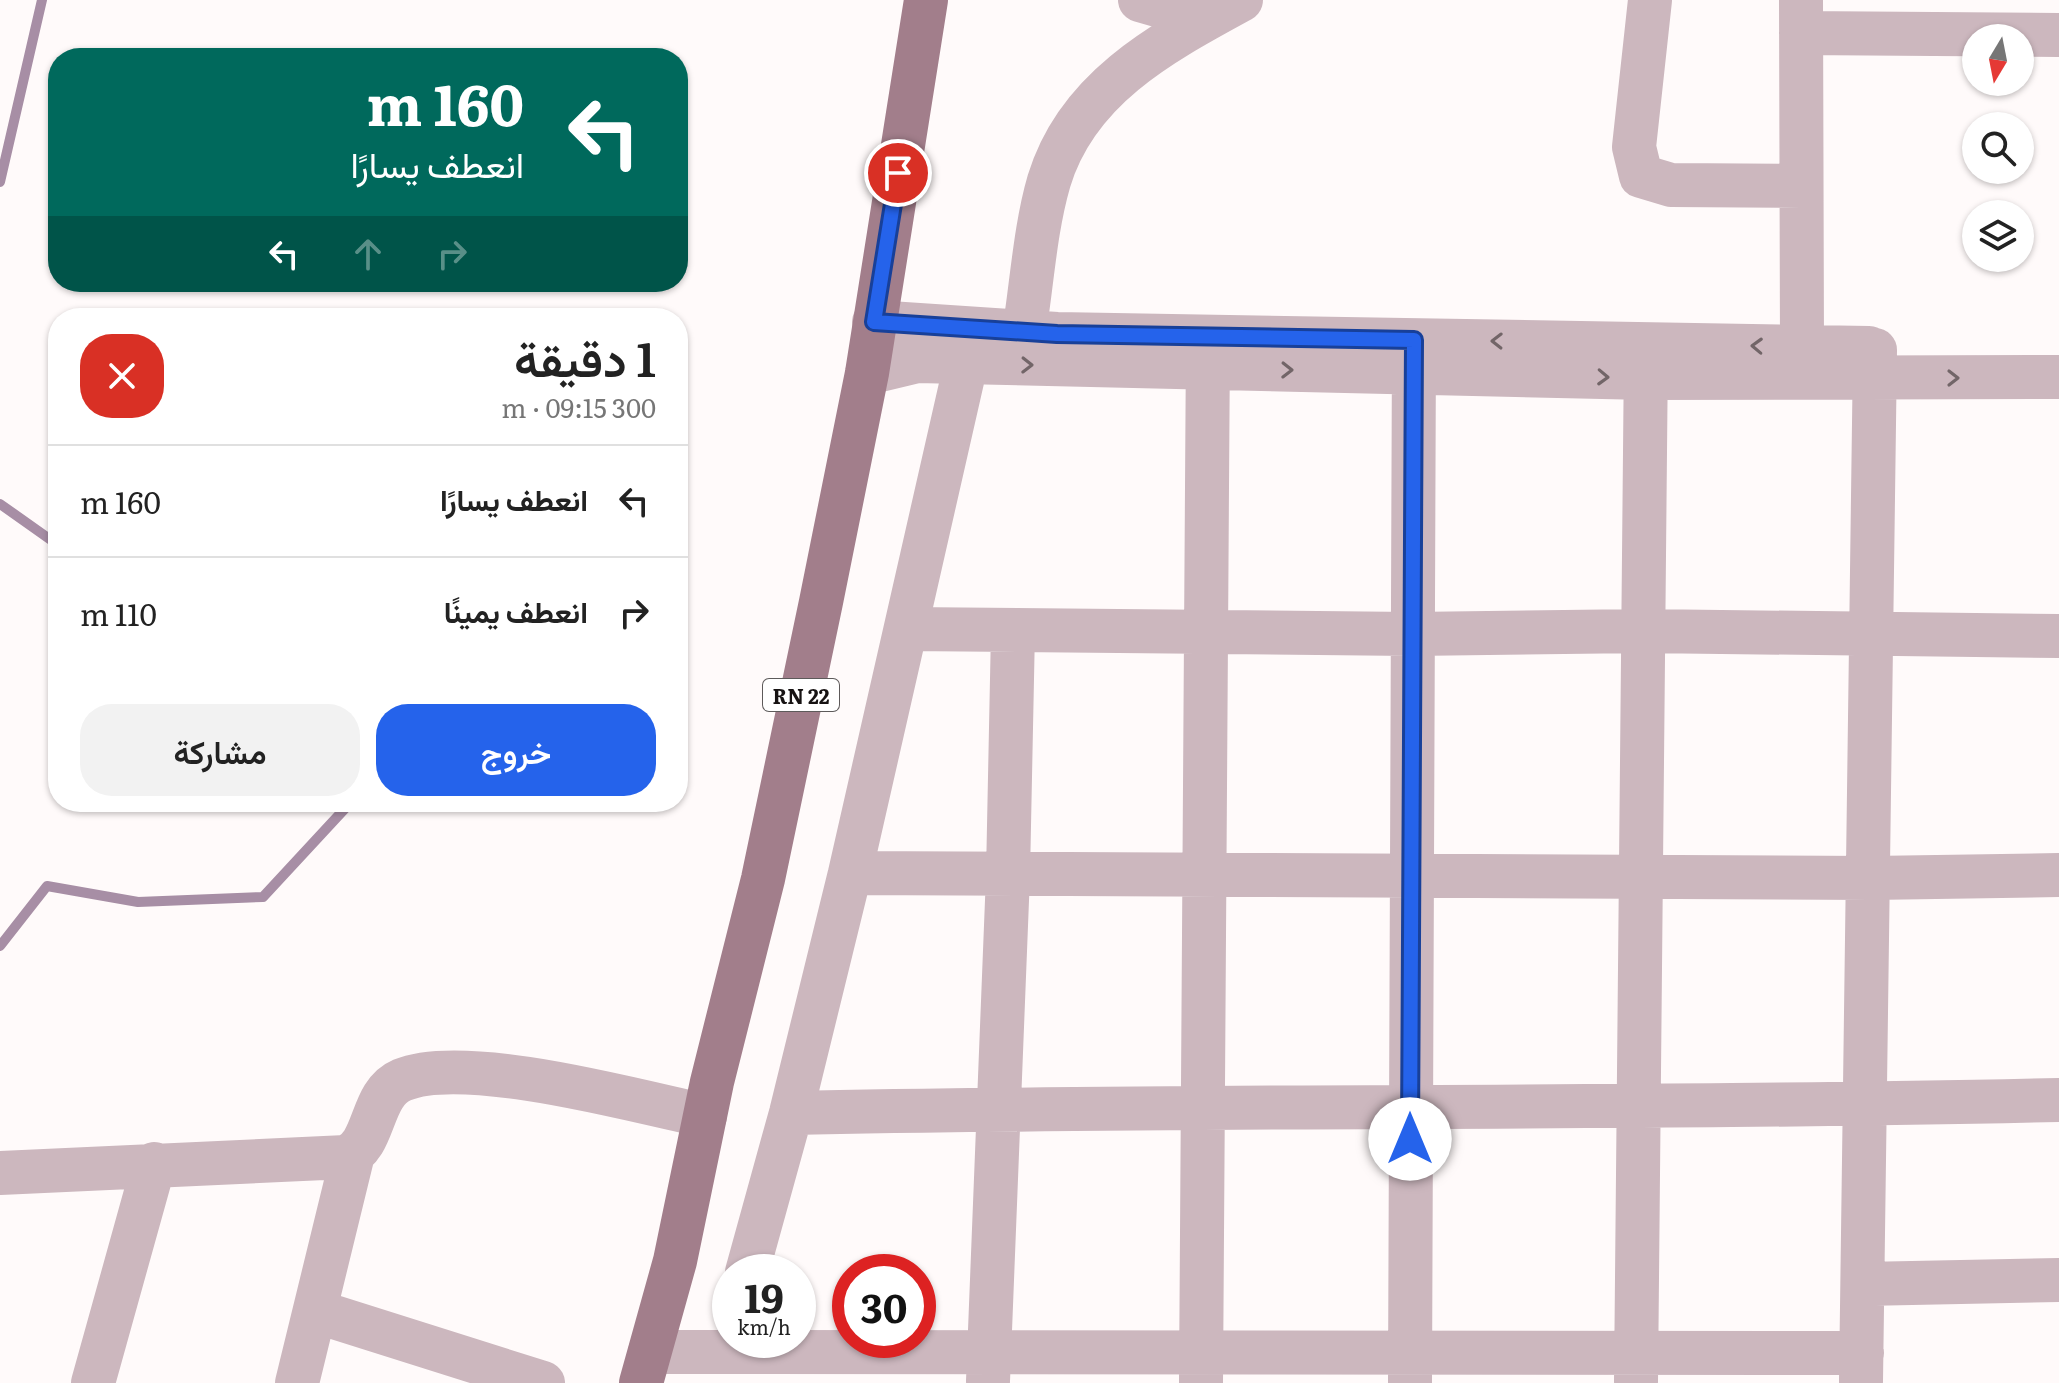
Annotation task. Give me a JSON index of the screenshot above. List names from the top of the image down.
{
  "streets": {
    "main road": ["RN 22"]
  },
  "north": "bottom",
  "page": {
    "turn": ["160 m", "انعطف يسارًا"],
    "heading": ["1 دقيقة", "300 m · 09:15"],
    "list": [
      {
        "name": "انعطف يسارًا",
        "value": "160 m"
      },
      {
        "name": "انعطف يمينًا",
        "value": "110 m"
      }
    ],
    "buttons": ["خروج", "مشاركة"],
    "speed": "19 km/h",
    "limit": "30"
  }
}
